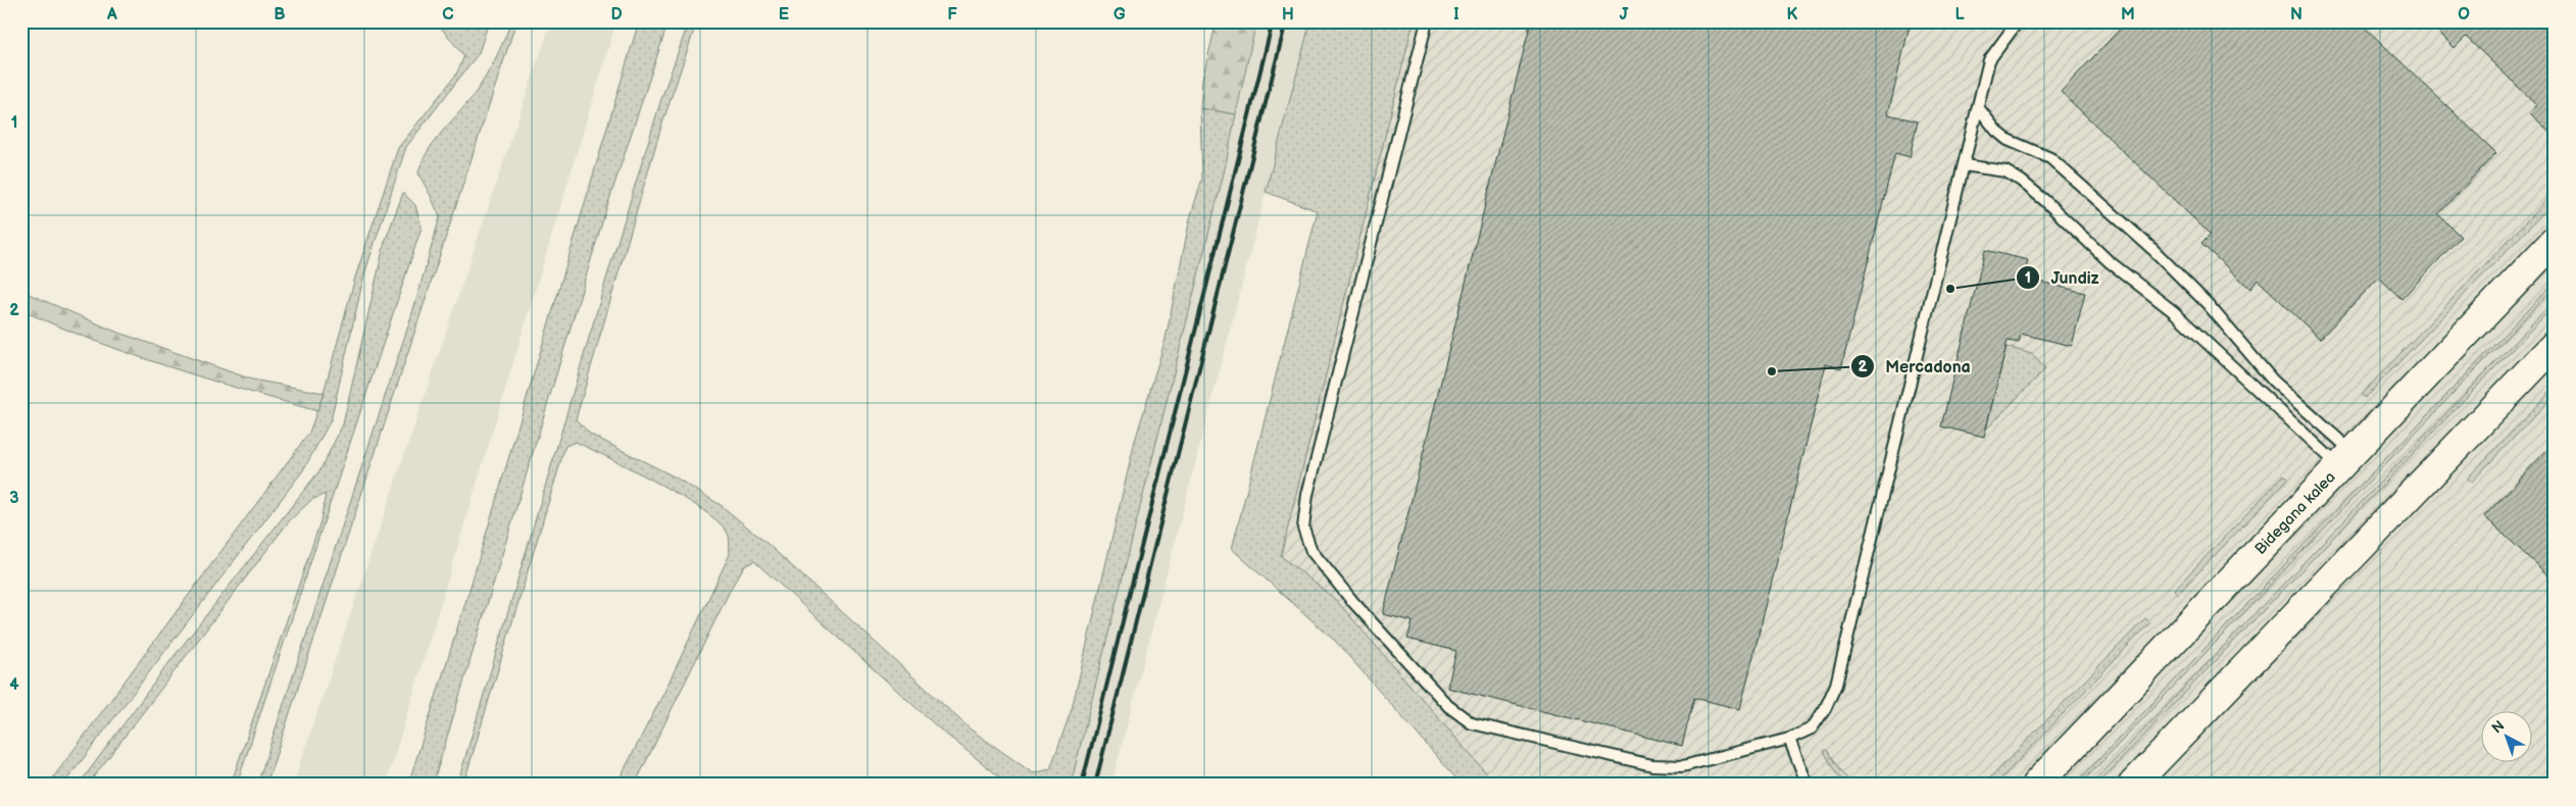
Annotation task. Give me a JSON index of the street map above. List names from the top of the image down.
{
  "streets": {
    "street": ["Bidegana kalea"]
  },
  "places": ["Jundiz", "Mercadona"],
  "north": "top left",
  "grid": {
    "columns": [
      "A",
      "B",
      "C",
      "D",
      "E",
      "F",
      "G",
      "H",
      "I",
      "J",
      "K",
      "L",
      "M",
      "N",
      "O"
    ],
    "rows": [
      "1",
      "2",
      "3",
      "4"
    ]
  }
}
